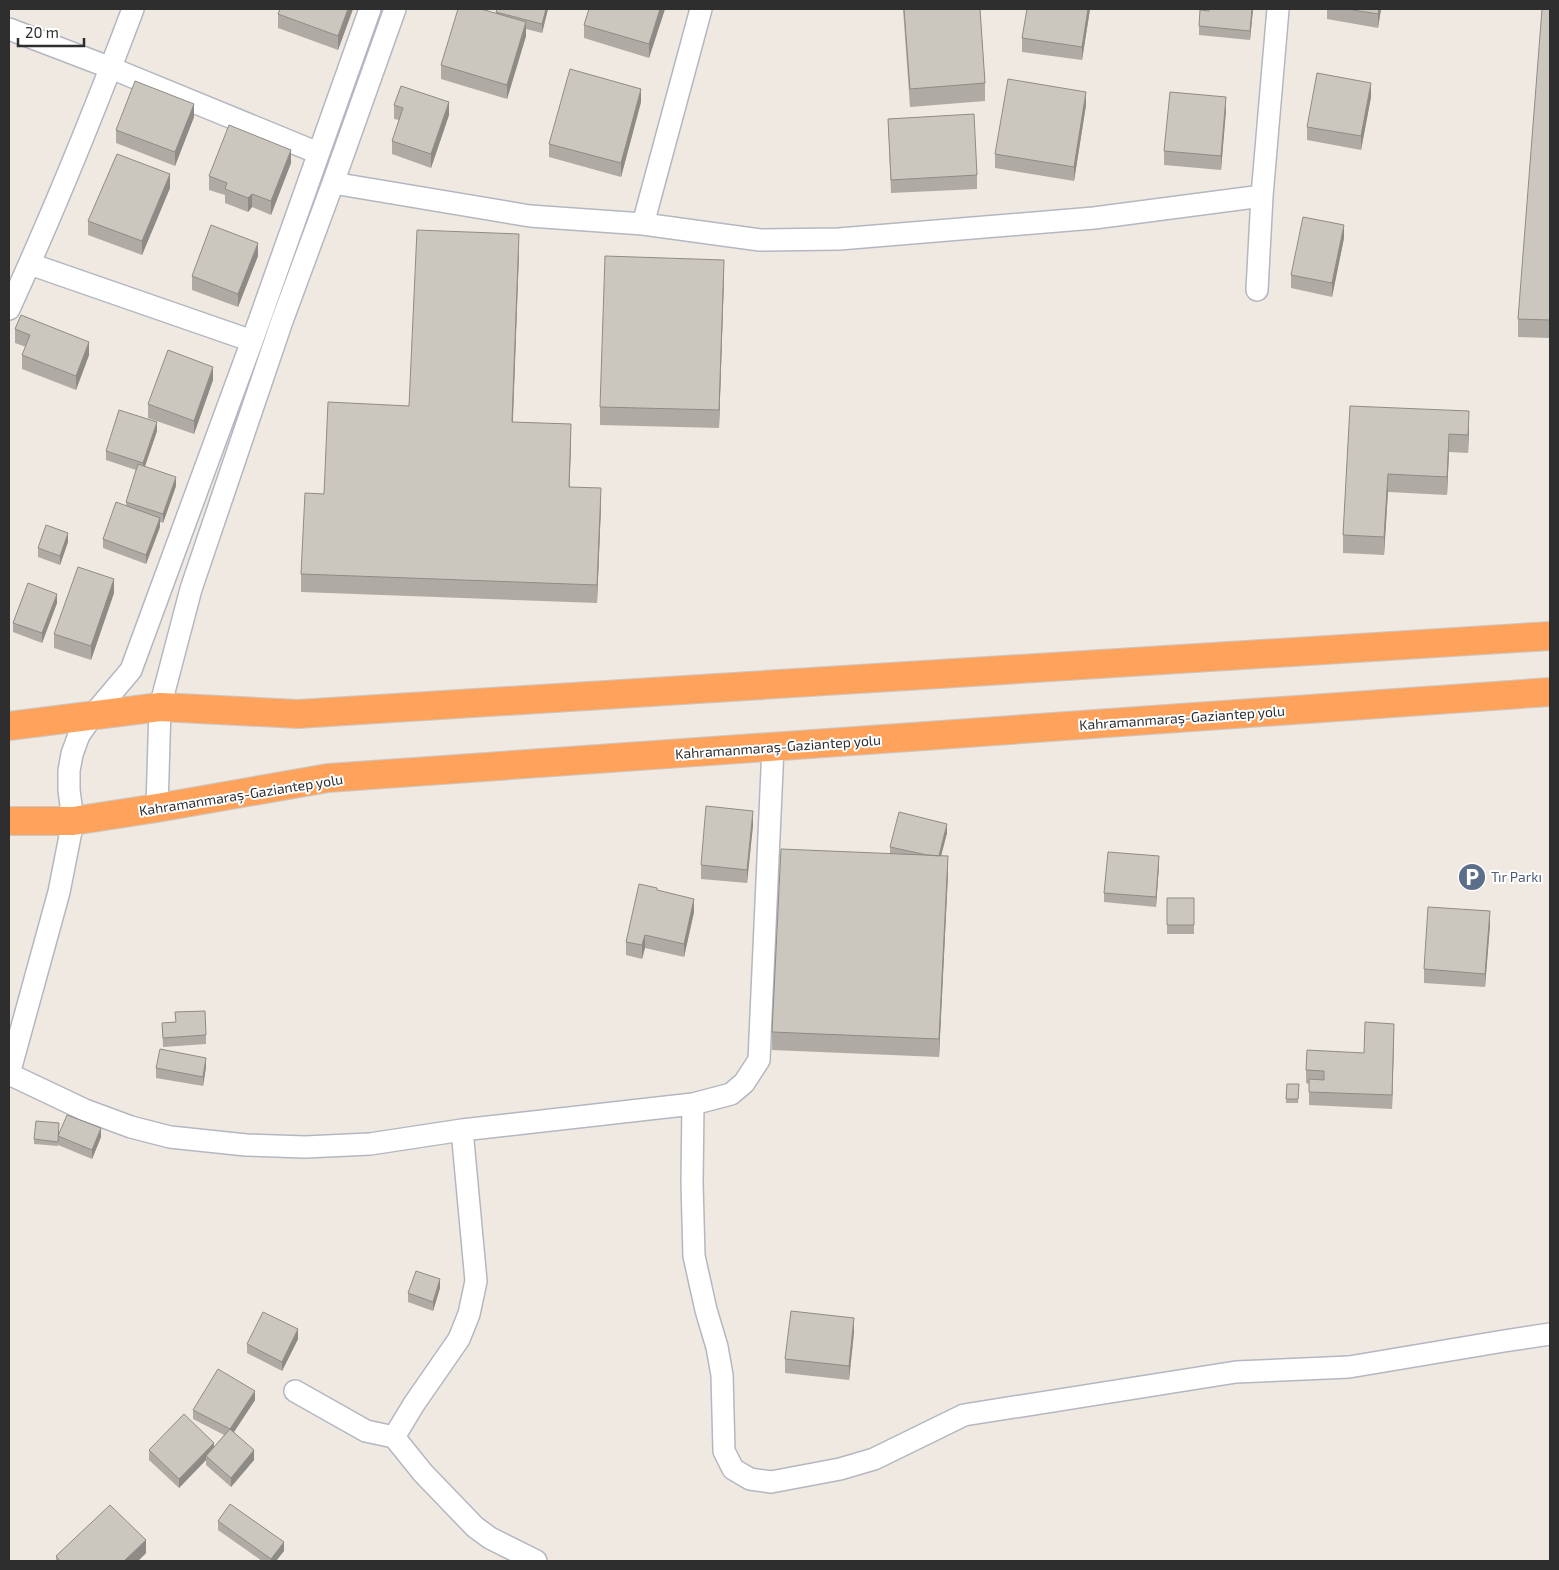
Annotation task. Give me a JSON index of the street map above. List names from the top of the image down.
{
  "streets": {
    "highway": ["Kahramanmaraş-Gaziantep yolu"]
  },
  "places": {
    "parking": ["Tır Parkı"]
  },
  "scale_bar": "20 m"
}
